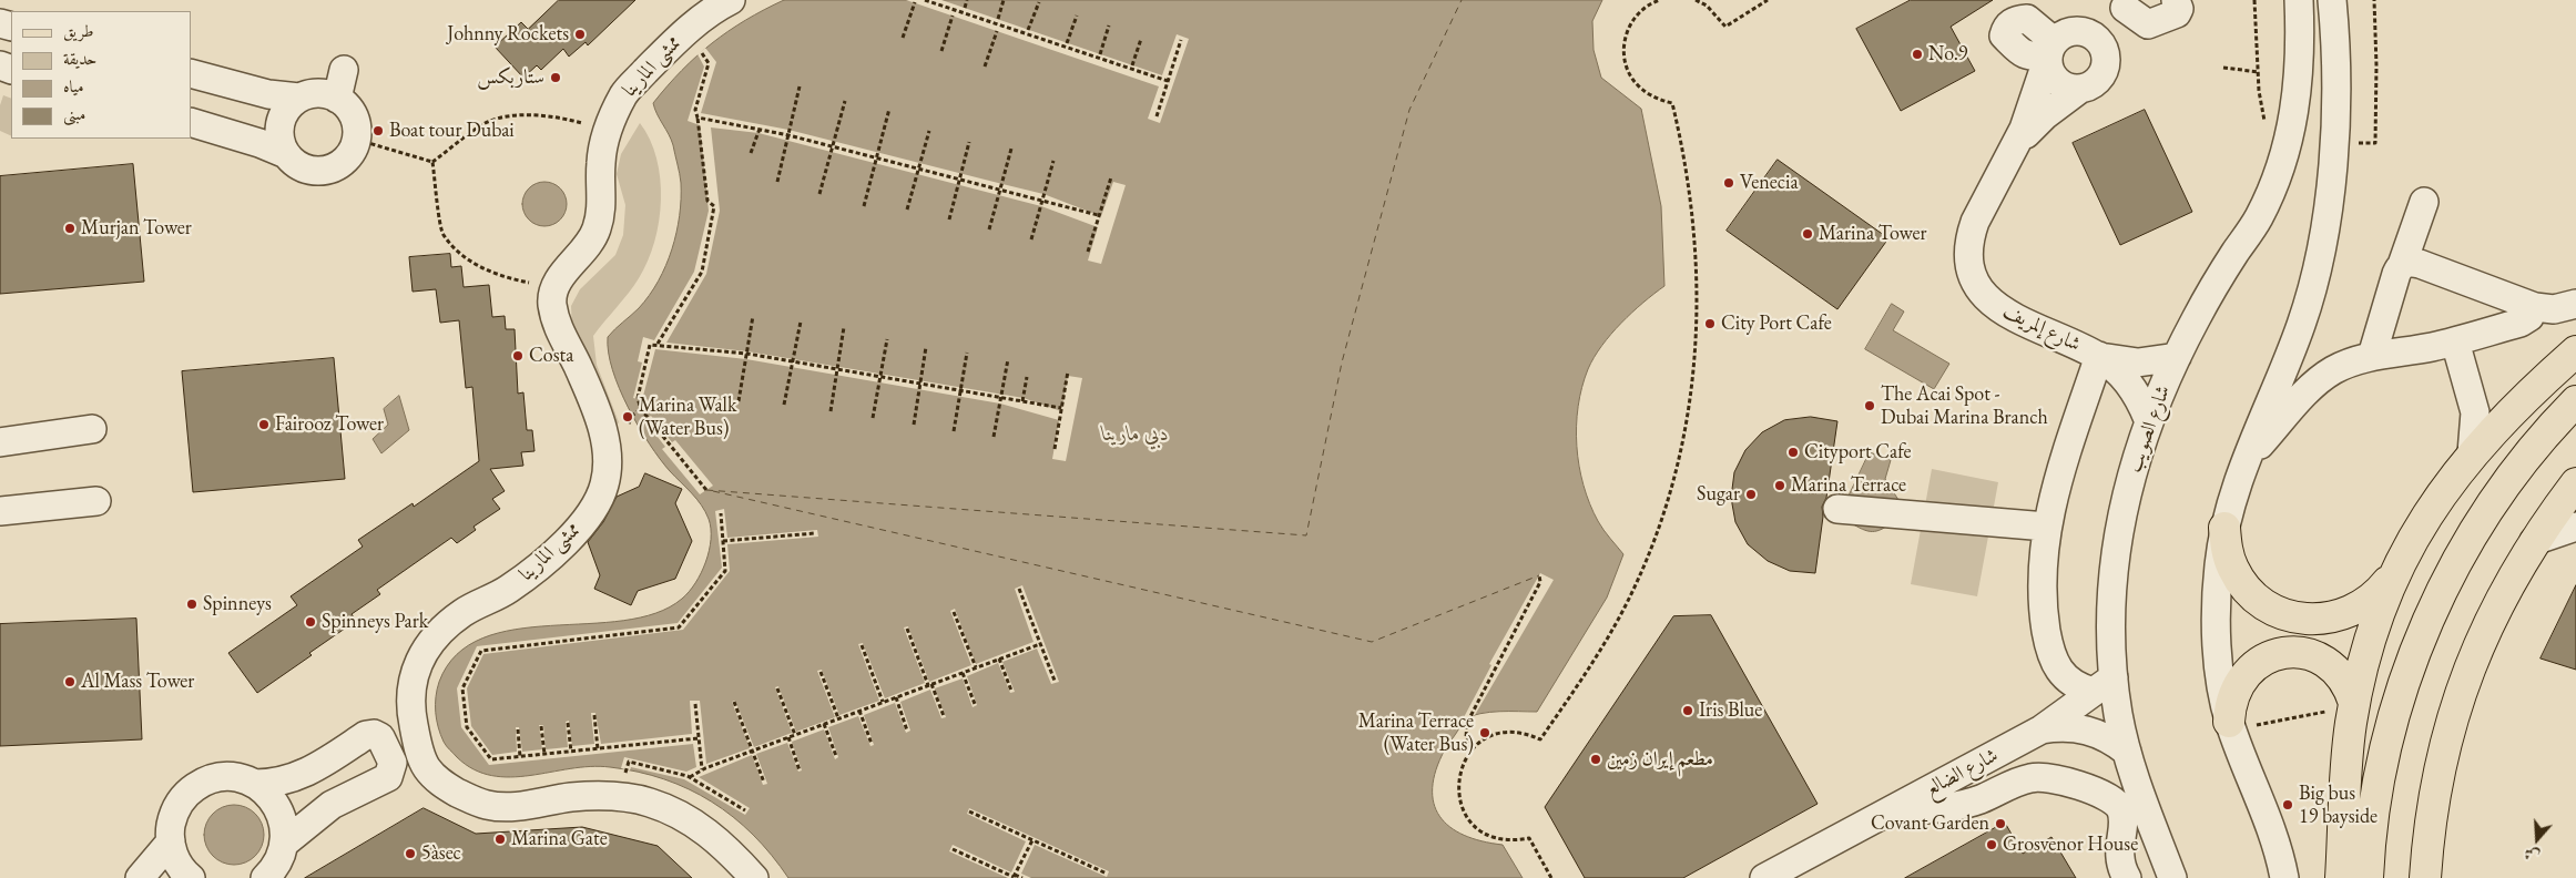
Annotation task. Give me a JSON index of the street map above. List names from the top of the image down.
{
  "streets": {
    "street": [
      "ممشى المارينا",
      "شارع إلمريف",
      "شارع الصويب",
      "شارع الضالع"
    ]
  },
  "crossings": [
    ["شارع إلمريف", "شارع الصويب"],
    ["شارع الصويب", "شارع الضالع"]
  ],
  "water": ["دبي مارينا"],
  "places": [
    "Johnny Rockets",
    "No.9",
    "ستاربكس",
    "Boat tour Dubai",
    "Venecia",
    "Murjan Tower",
    "Marina Tower",
    "City Port Cafe",
    "Costa",
    "The Acai Spot - Dubai Marina Branch",
    "Marina Walk (Water Bus)",
    "Fairooz Tower",
    "Cityport Cafe",
    "Marina Terrace",
    "Sugar",
    "Spinneys",
    "Spinneys Park",
    "Al Mass Tower",
    "Iris Blue",
    "Marina Terrace (Water Bus)",
    "مطعم إيران زمين",
    "Big bus 19 bayside",
    "Covant Garden",
    "Marina Gate",
    "Grosvenor House",
    "5àsec"
  ],
  "legend": [
    "طريق",
    "حديقة",
    "مياه",
    "مبنى"
  ],
  "north": "bottom"
}
